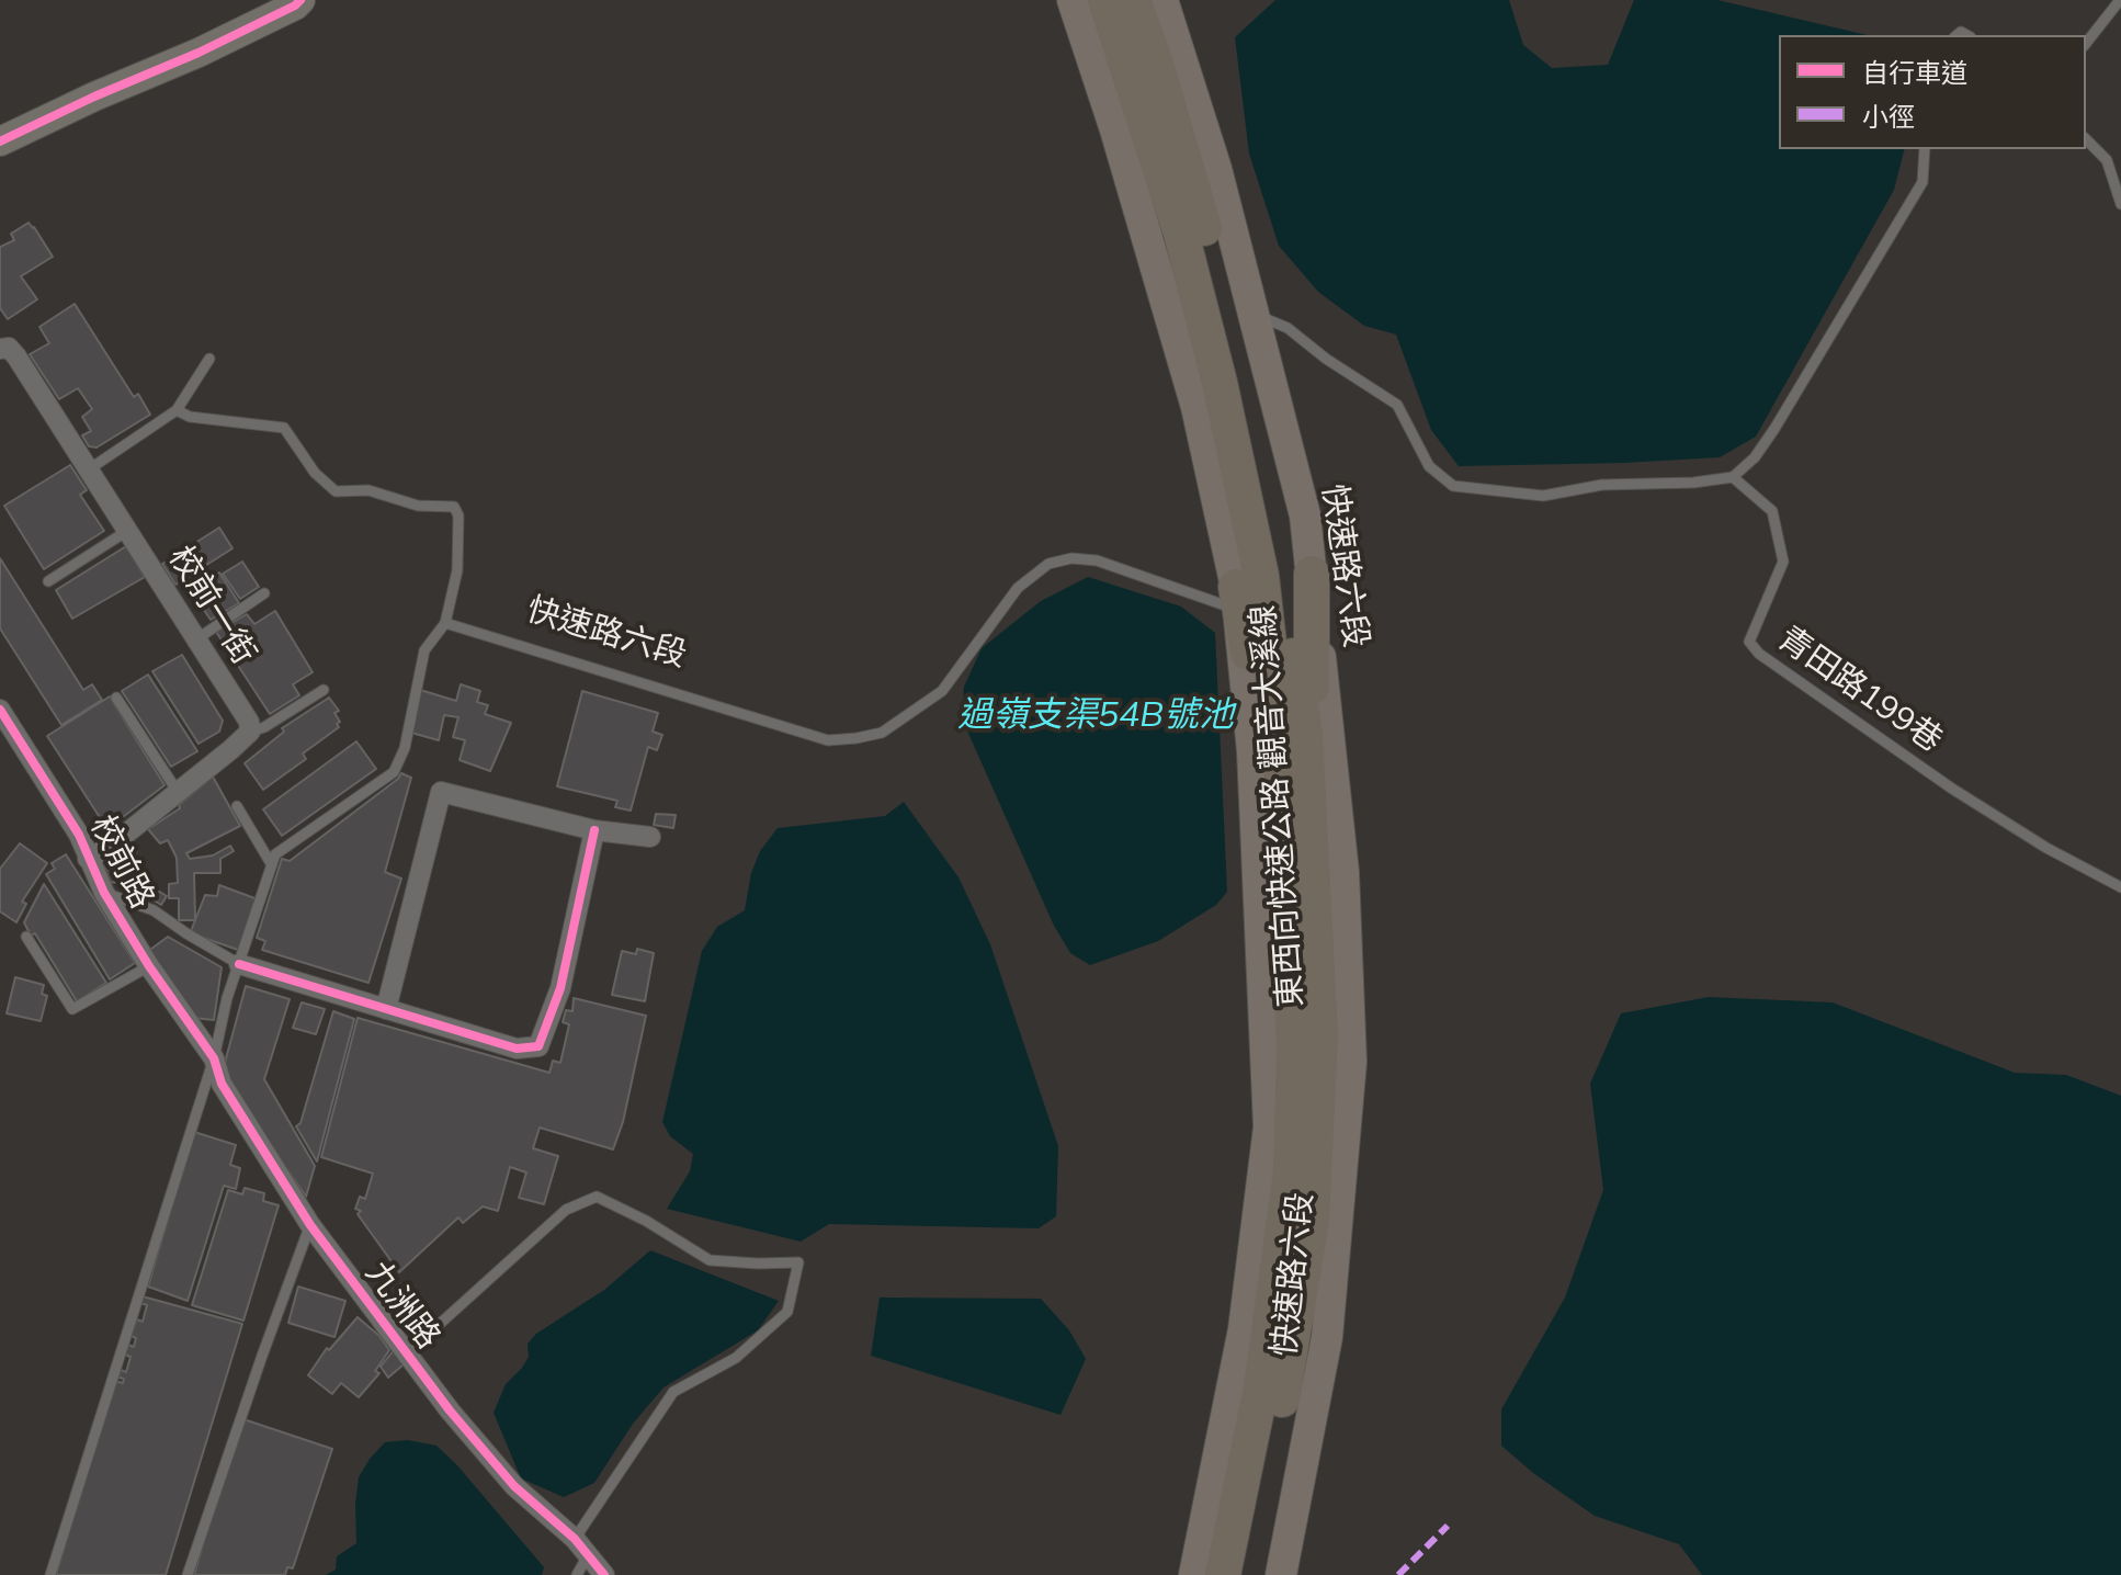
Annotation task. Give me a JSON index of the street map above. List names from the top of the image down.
{
  "streets": {
    "highway": ["東西向快速公路 觀音大溪線"],
    "main road": ["快速路六段"],
    "street": ["校前一街", "校前路", "九洲路"],
    "lane": ["青田路199巷"]
  },
  "crossings": [
    ["校前路", "九洲路"]
  ],
  "water": ["過嶺支渠54B號池"],
  "legend": ["自行車道", "小徑"]
}
